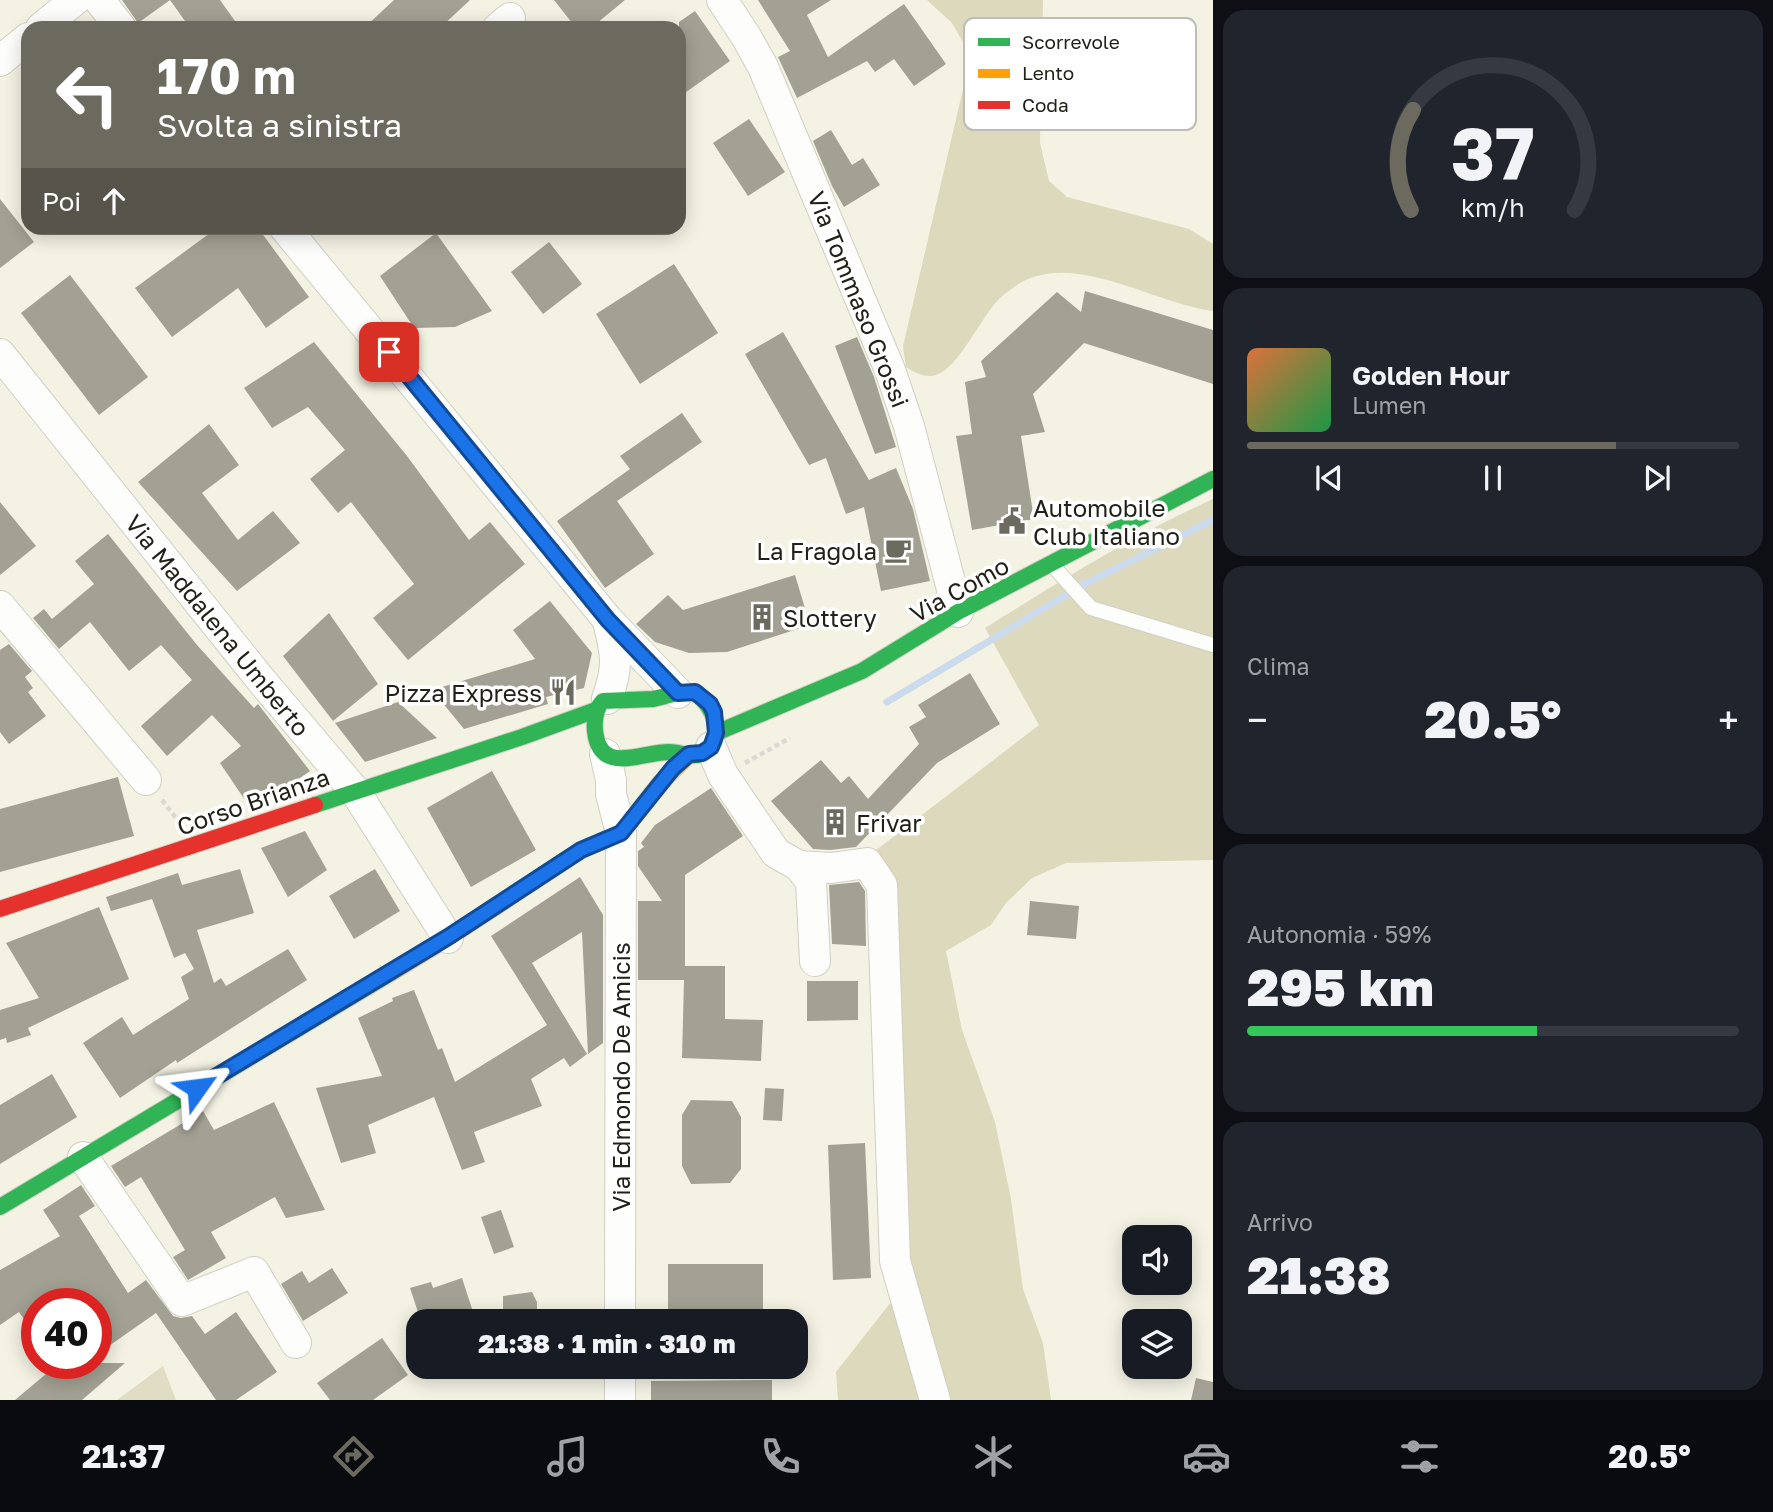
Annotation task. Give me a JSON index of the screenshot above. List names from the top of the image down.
{
  "streets": {
    "main road": ["Via Como", "Corso Brianza"],
    "street": ["Via Tommaso Grossi", "Via Maddalena Umberto", "Via Edmondo De Amicis"]
  },
  "crossings": [
    ["Via Tommaso Grossi", "Via Como"],
    ["Via Como", "Corso Brianza"],
    ["Via Maddalena Umberto", "Corso Brianza"],
    ["Corso Brianza", "Via Edmondo De Amicis"]
  ],
  "places": {
    "public building": ["Automobile Club Italiano"],
    "cafe": ["La Fragola"],
    "building": ["Slottery", "Frivar"],
    "restaurant": ["Pizza Express"]
  },
  "legend": ["Scorrevole", "Lento", "Coda"],
  "page": {
    "turn": ["170 m", "Svolta a sinistra"],
    "then": "Poi",
    "song": ["Golden Hour", "Lumen"],
    "tile": [
      "Clima",
      ["Autonomia · 59%", "295 km"],
      ["Arrivo", "21:38"]
    ],
    "heat": ["−", "20.5°", "+"],
    "limit": "40",
    "trip": "21:38 · 1 min · 310 m",
    "tabs": ["21:37", "20.5°"],
    "gauge": ["37", "km/h"]
  }
}
